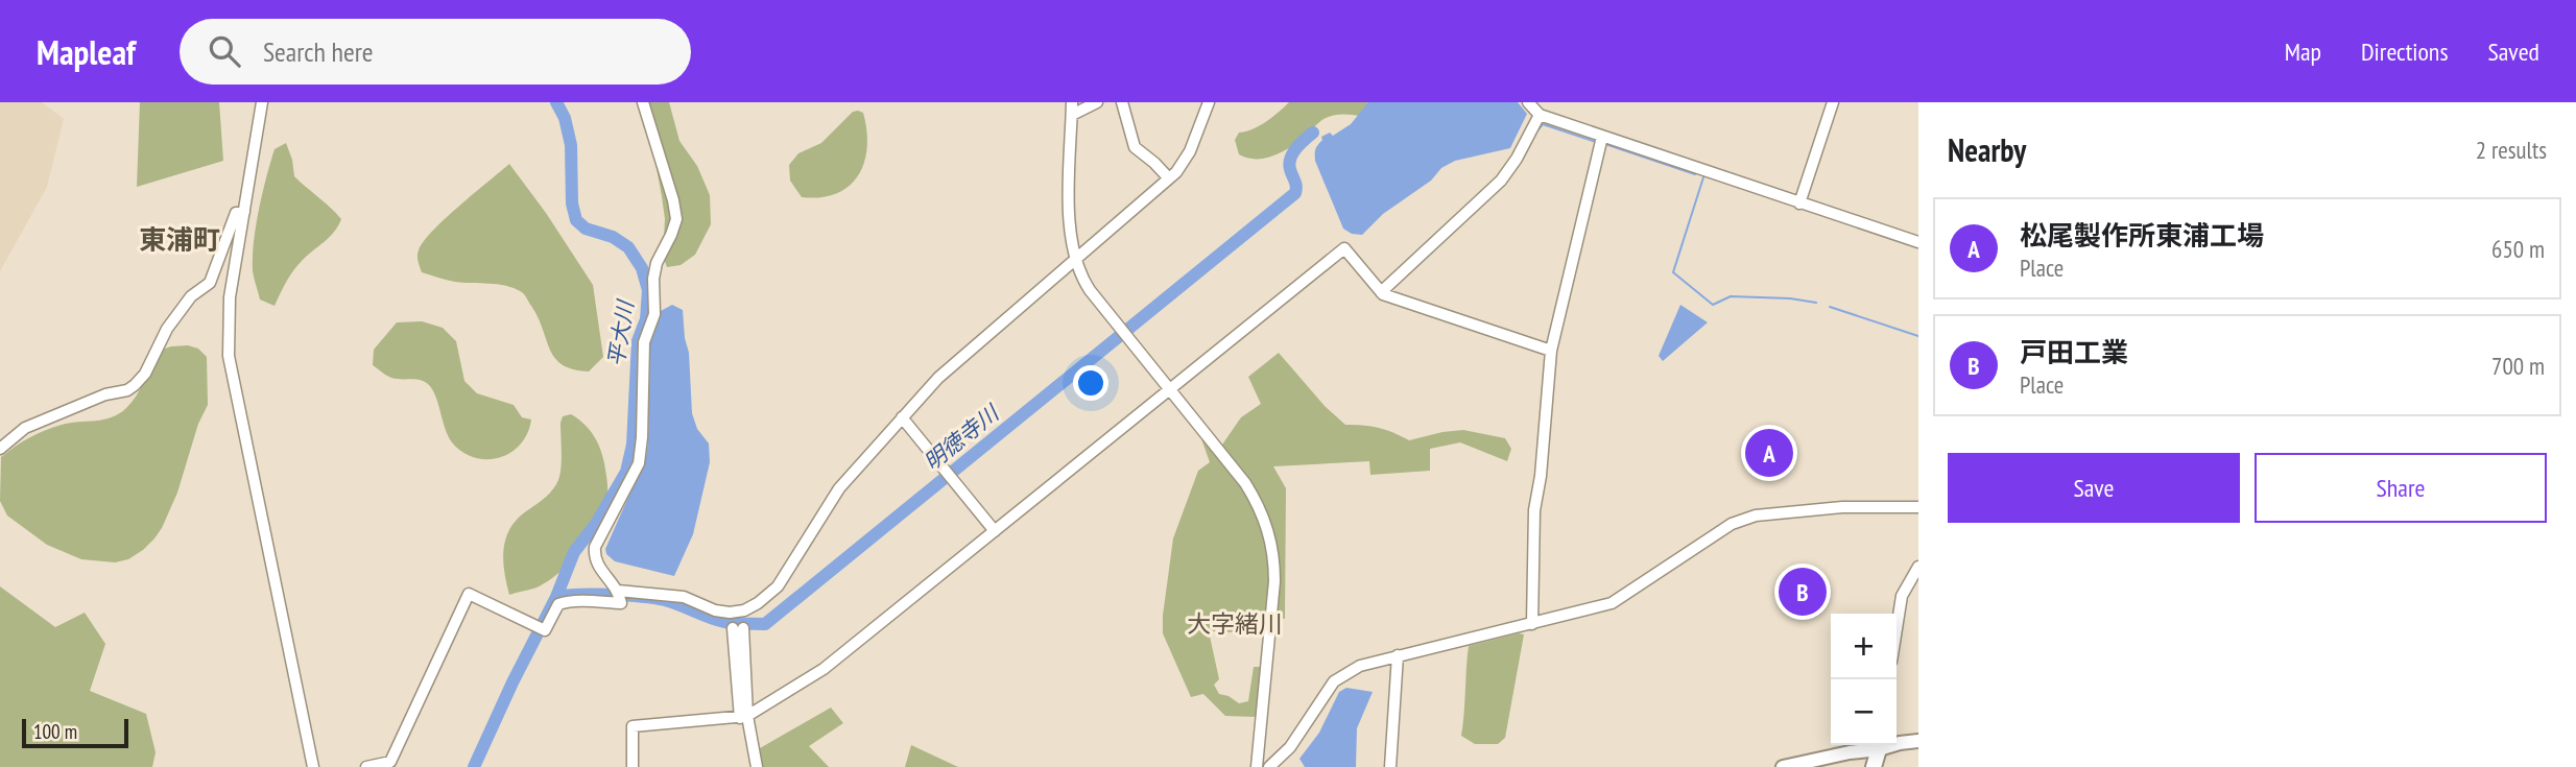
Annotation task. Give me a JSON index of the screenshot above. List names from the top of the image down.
{
  "districts": ["東浦町", "大字緒川"],
  "water": ["平大川", "明徳寺川"],
  "scale_bar": "100 m",
  "page": {
    "header": "Mapleaf",
    "search": "Search here",
    "nav": ["Map", "Directions", "Saved"],
    "heading": ["Nearby", "2 results"],
    "list": [
      {
        "mark": "A",
        "name": "松尾製作所東浦工場",
        "note": "Place",
        "value": "650 m"
      },
      {
        "mark": "B",
        "name": "戸田工業",
        "note": "Place",
        "value": "700 m"
      }
    ],
    "pins": ["A", "B"],
    "buttons": ["Save", "Share"],
    "map_buttons": ["+", "−"],
    "scale": "100 m"
  }
}
